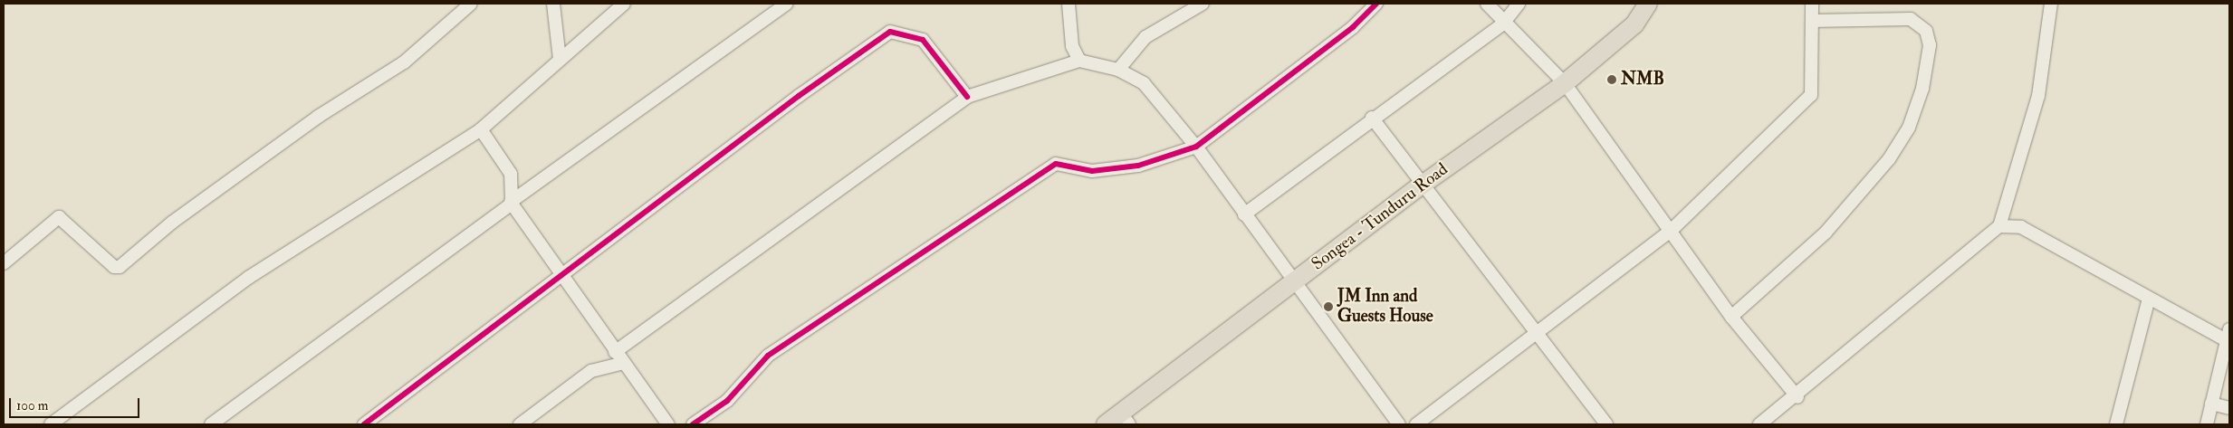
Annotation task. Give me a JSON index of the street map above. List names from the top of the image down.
{
  "streets": {
    "highway": ["Songea - Tunduru Road"]
  },
  "places": ["NMB", "JM Inn and Guests House"],
  "scale_bar": "100 m"
}
